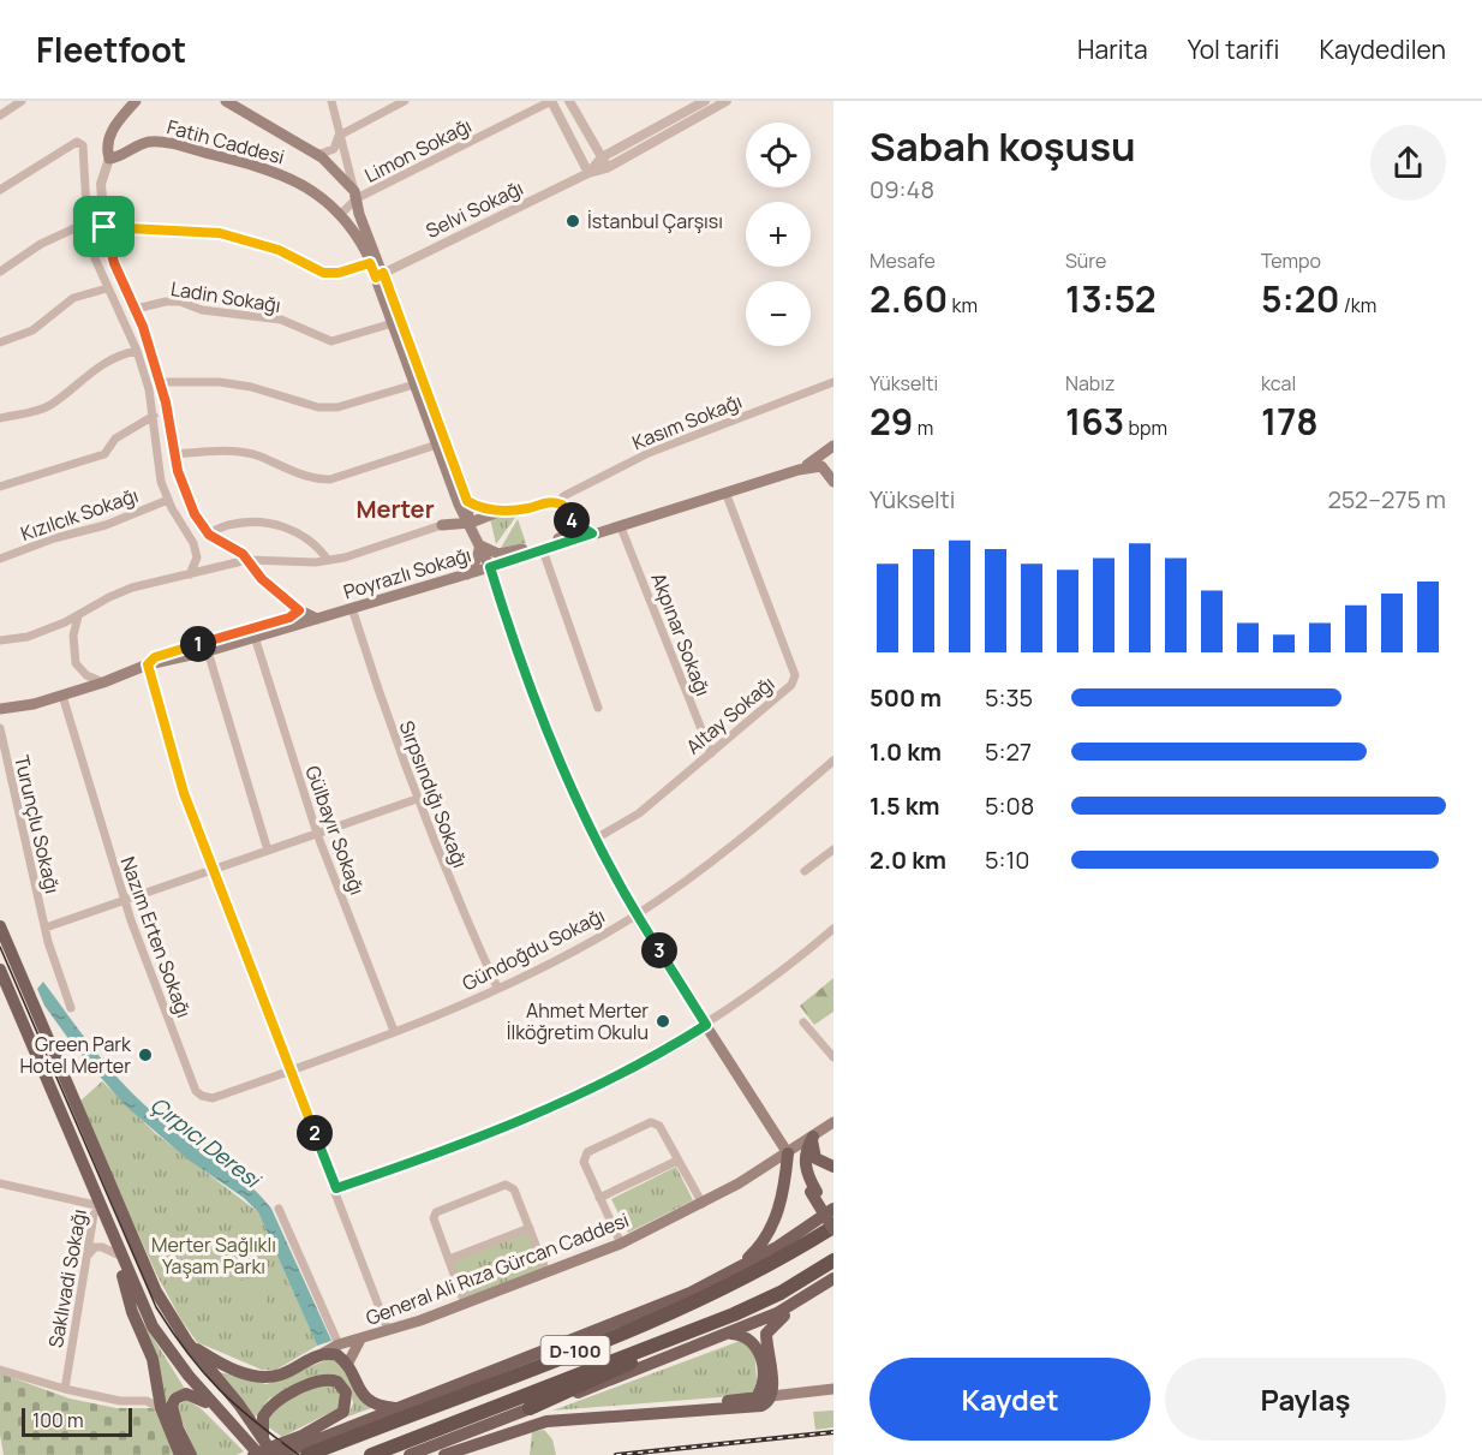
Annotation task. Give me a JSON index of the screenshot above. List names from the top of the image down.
{
  "streets": {
    "highway": ["D-100"],
    "main road": ["Fatih Caddesi", "Poyrazlı Sokağı", "General Ali Rıza Gürcan Caddesi"],
    "street": [
      "Limon Sokağı",
      "Selvi Sokağı",
      "Ladin Sokağı",
      "Kasım Sokağı",
      "Kızılcık Sokağı",
      "Akpınar Sokağı",
      "Altay Sokağı",
      "Sırpsındığı Sokağı",
      "Turunçlu Sokağı",
      "Gülbayır Sokağı",
      "Nazım Erten Sokağı",
      "Gündoğdu Sokağı",
      "Saklıvadi Sokağı"
    ]
  },
  "crossings": [
    ["Fatih Caddesi", "Limon Sokağı"],
    ["Fatih Caddesi", "Selvi Sokağı"],
    ["Fatih Caddesi", "Ladin Sokağı"],
    ["Fatih Caddesi", "Poyrazlı Sokağı"],
    ["Fatih Caddesi", "Altay Sokağı"],
    ["Fatih Caddesi", "Gündoğdu Sokağı"],
    ["Fatih Caddesi", "General Ali Rıza Gürcan Caddesi"],
    ["Poyrazlı Sokağı", "Akpınar Sokağı"],
    ["Poyrazlı Sokağı", "Altay Sokağı"],
    ["Poyrazlı Sokağı", "Sırpsındığı Sokağı"],
    ["Poyrazlı Sokağı", "Gülbayır Sokağı"],
    ["Poyrazlı Sokağı", "Nazım Erten Sokağı"],
    ["Akpınar Sokağı", "Altay Sokağı"],
    ["Sırpsındığı Sokağı", "Turunçlu Sokağı"],
    ["Sırpsındığı Sokağı", "Gündoğdu Sokağı"],
    ["Turunçlu Sokağı", "Gülbayır Sokağı"],
    ["Turunçlu Sokağı", "Nazım Erten Sokağı"],
    ["Gülbayır Sokağı", "Gündoğdu Sokağı"],
    ["Nazım Erten Sokağı", "Gündoğdu Sokağı"]
  ],
  "districts": ["Merter"],
  "water": ["Çırpıcı Deresi"],
  "parks": ["Merter Sağlıklı Yaşam Parkı"],
  "places": ["İstanbul Çarşısı", "Ahmet Merter İlköğretim Okulu", "Green Park Hotel Merter"],
  "scale_bar": "100 m",
  "page": {
    "header": "Fleetfoot",
    "nav": ["Harita", "Yol tarifi", "Kaydedilen"],
    "heading": ["Sabah koşusu", "09:48"],
    "map_buttons": ["+", "−"],
    "stats": [
      ["Mesafe", "2.60 km"],
      ["Süre", "13:52"],
      ["Tempo", "5:20 /km"],
      ["Yükselti", "29 m"],
      ["Nabız", "163 bpm"],
      ["kcal", "178"]
    ],
    "chart": ["Yükselti", "252–275 m"],
    "pins": [
      "4",
      "1",
      "3",
      "2"
    ],
    "list": [
      {
        "name": "500 m",
        "note": "5:35"
      },
      {
        "name": "1.0 km",
        "note": "5:27"
      },
      {
        "name": "1.5 km",
        "note": "5:08"
      },
      {
        "name": "2.0 km",
        "note": "5:10"
      }
    ],
    "buttons": ["Kaydet", "Paylaş"],
    "scale": "100 m"
  }
}
